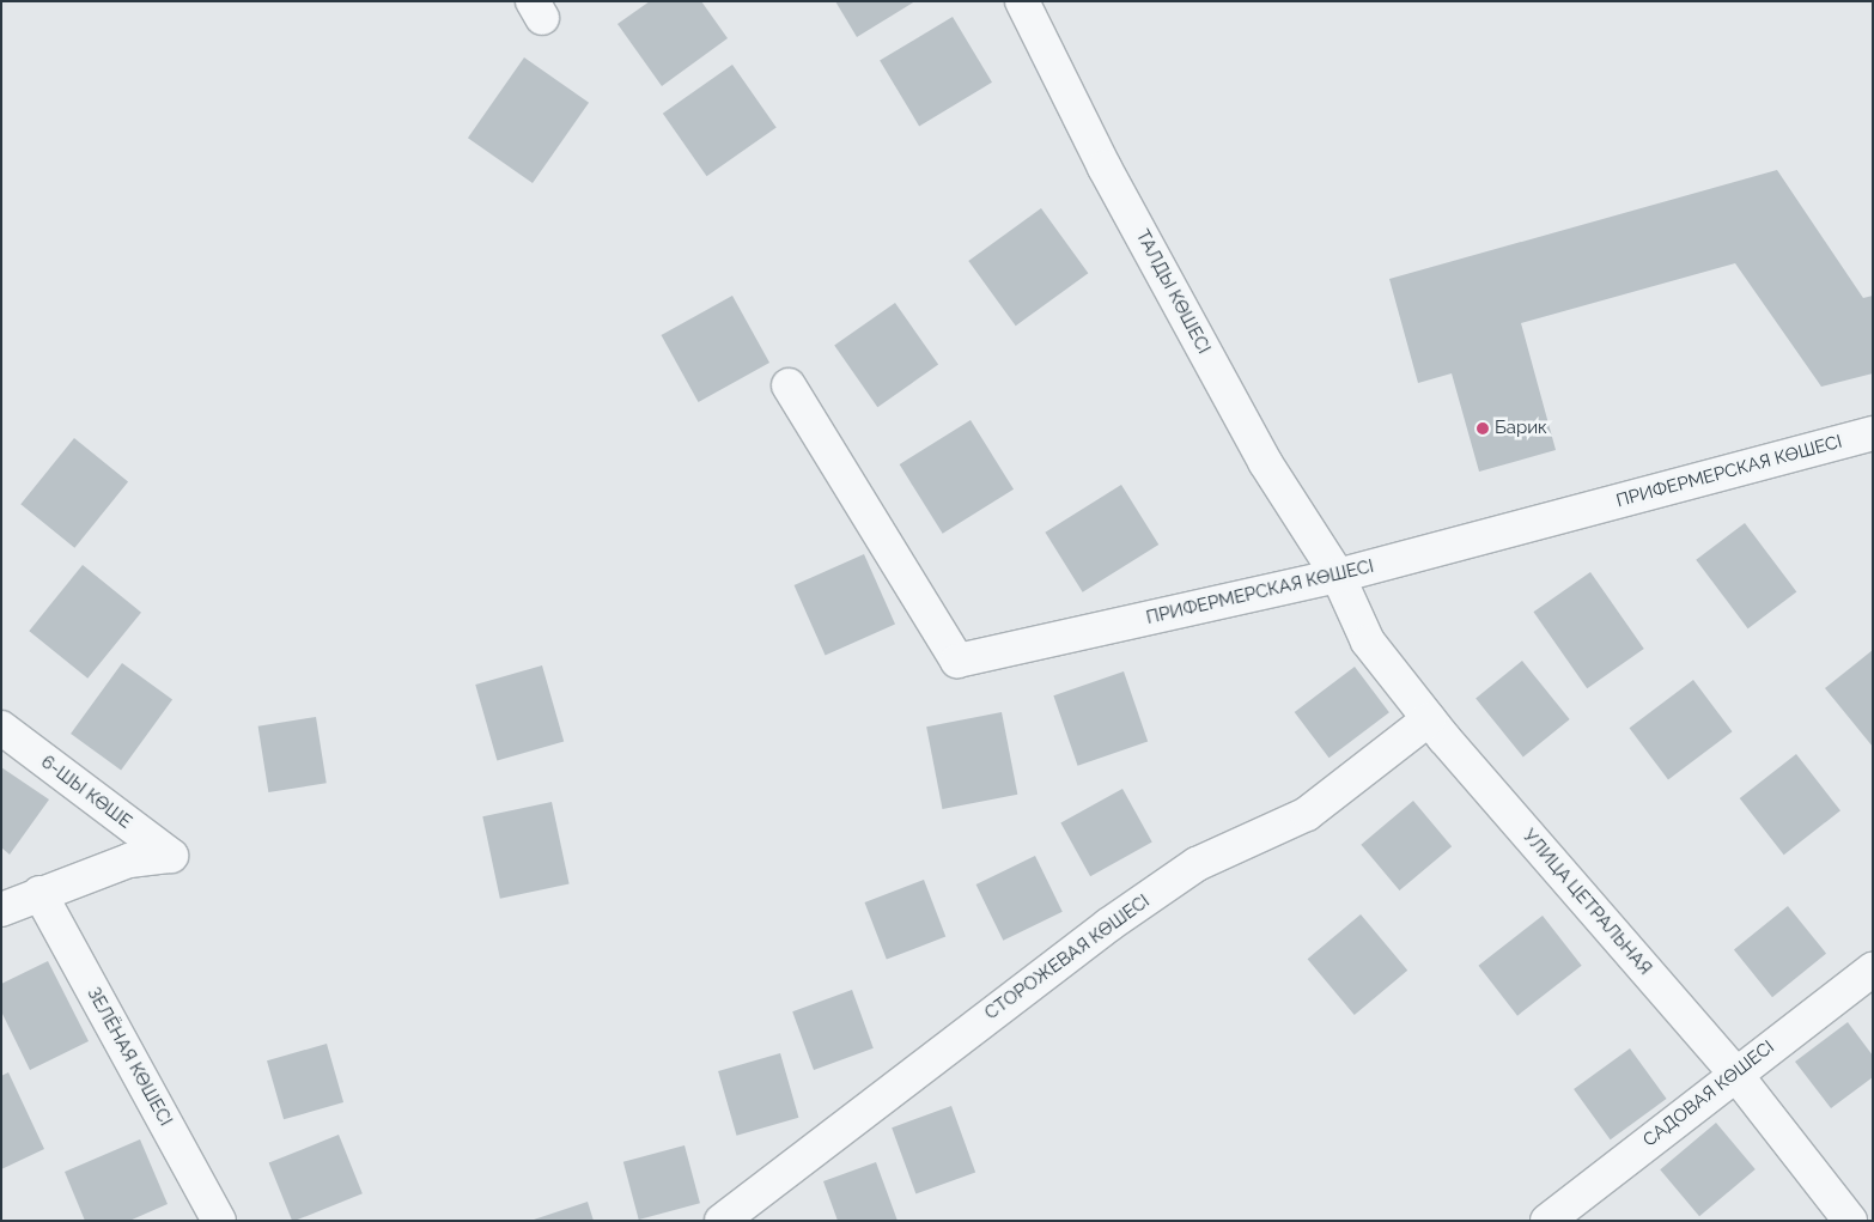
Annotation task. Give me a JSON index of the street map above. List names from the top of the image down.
{
  "streets": {
    "street": [
      "ТАЛДЫ КӨШЕСІ",
      "ПРИФЕРМЕРСКАЯ КӨШЕСІ",
      "6-ШЫ КӨШЕ",
      "УЛИЦА ЦЕТРАЛЬНАЯ",
      "СТОРОЖЕВАЯ КӨШЕСІ",
      "ЗЕЛЁНАЯ КӨШЕСІ",
      "САДОВАЯ КӨШЕСІ"
    ]
  },
  "crossings": [
    ["ТАЛДЫ КӨШЕСІ", "ПРИФЕРМЕРСКАЯ КӨШЕСІ"],
    ["ТАЛДЫ КӨШЕСІ", "УЛИЦА ЦЕТРАЛЬНАЯ"],
    ["ПРИФЕРМЕРСКАЯ КӨШЕСІ", "УЛИЦА ЦЕТРАЛЬНАЯ"],
    ["6-ШЫ КӨШЕ", "ЗЕЛЁНАЯ КӨШЕСІ"],
    ["УЛИЦА ЦЕТРАЛЬНАЯ", "СТОРОЖЕВАЯ КӨШЕСІ"],
    ["УЛИЦА ЦЕТРАЛЬНАЯ", "САДОВАЯ КӨШЕСІ"]
  ],
  "places": ["Барик"]
}
